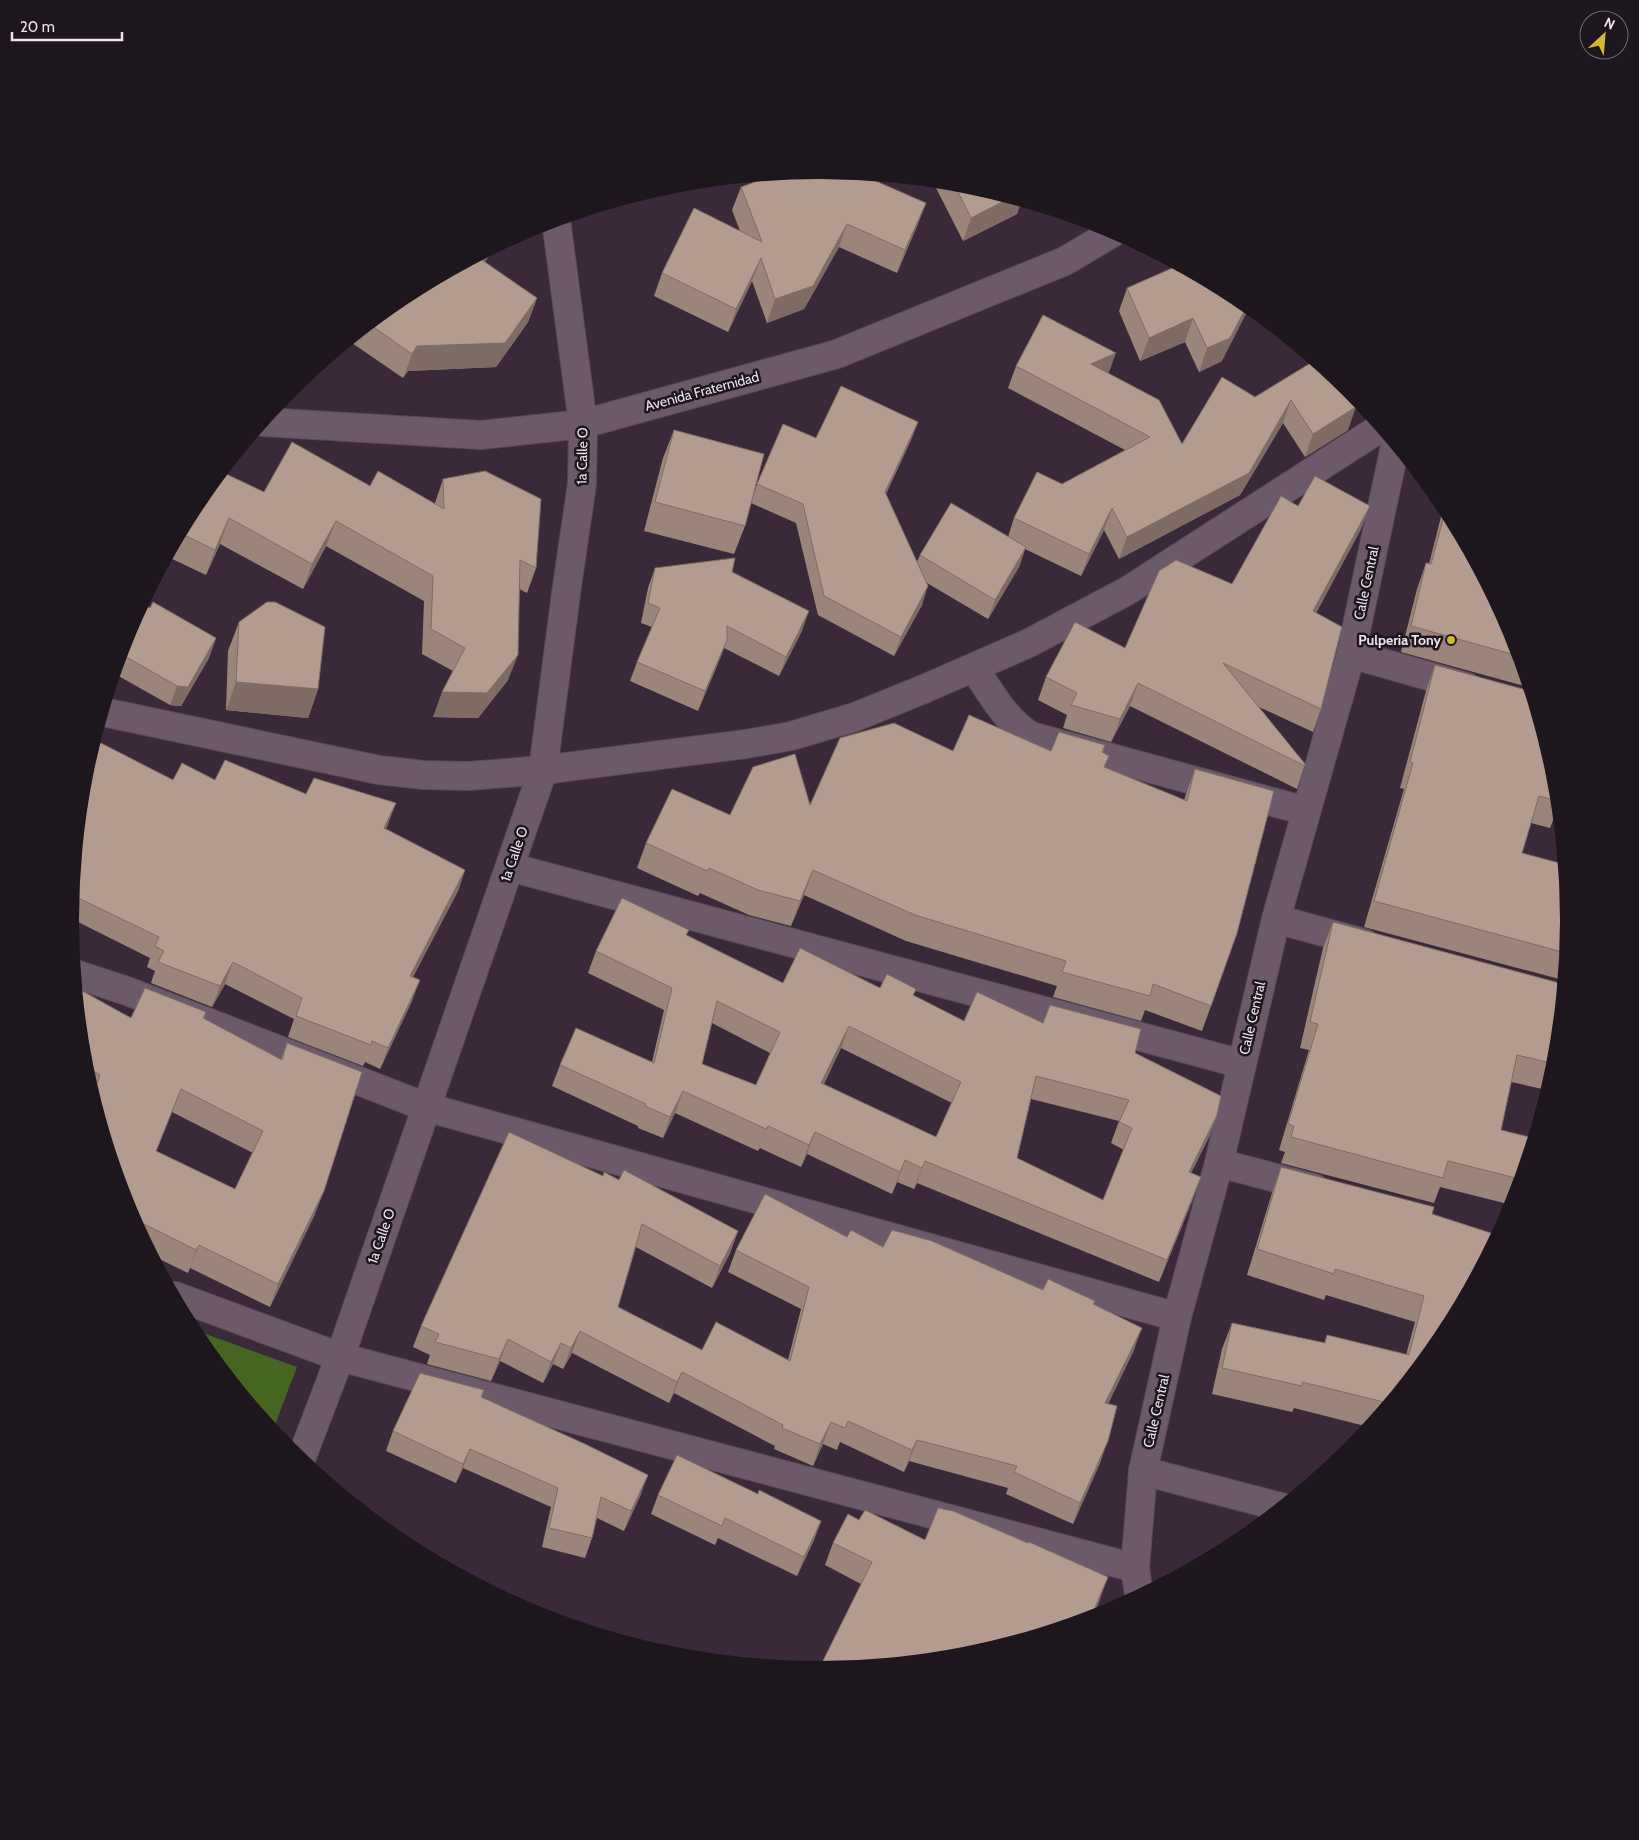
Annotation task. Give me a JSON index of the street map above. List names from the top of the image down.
{
  "streets": {
    "street": ["Avenida Fraternidad", "1a Calle O", "Calle Central"]
  },
  "crossings": [
    ["Avenida Fraternidad", "1a Calle O"]
  ],
  "places": ["Pulperia Tony"],
  "scale_bar": "20 m",
  "north": "top right"
}
